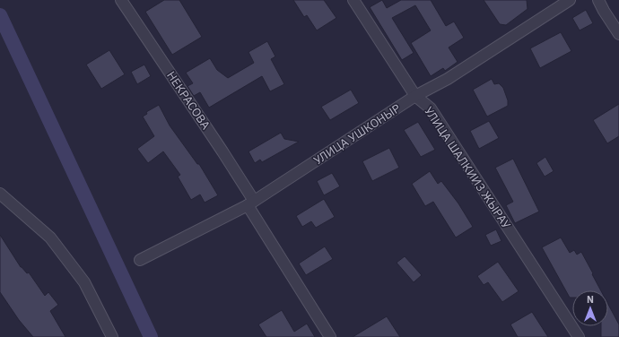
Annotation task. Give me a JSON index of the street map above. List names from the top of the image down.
{
  "streets": {
    "street": ["НЕКРАСОВА", "УЛИЦА УШКОНЫР", "УЛИЦА ШАЛКИИЗ ЖЫРАУ"]
  },
  "crossings": [
    ["НЕКРАСОВА", "УЛИЦА УШКОНЫР"],
    ["УЛИЦА УШКОНЫР", "УЛИЦА ШАЛКИИЗ ЖЫРАУ"]
  ],
  "north": "top"
}
